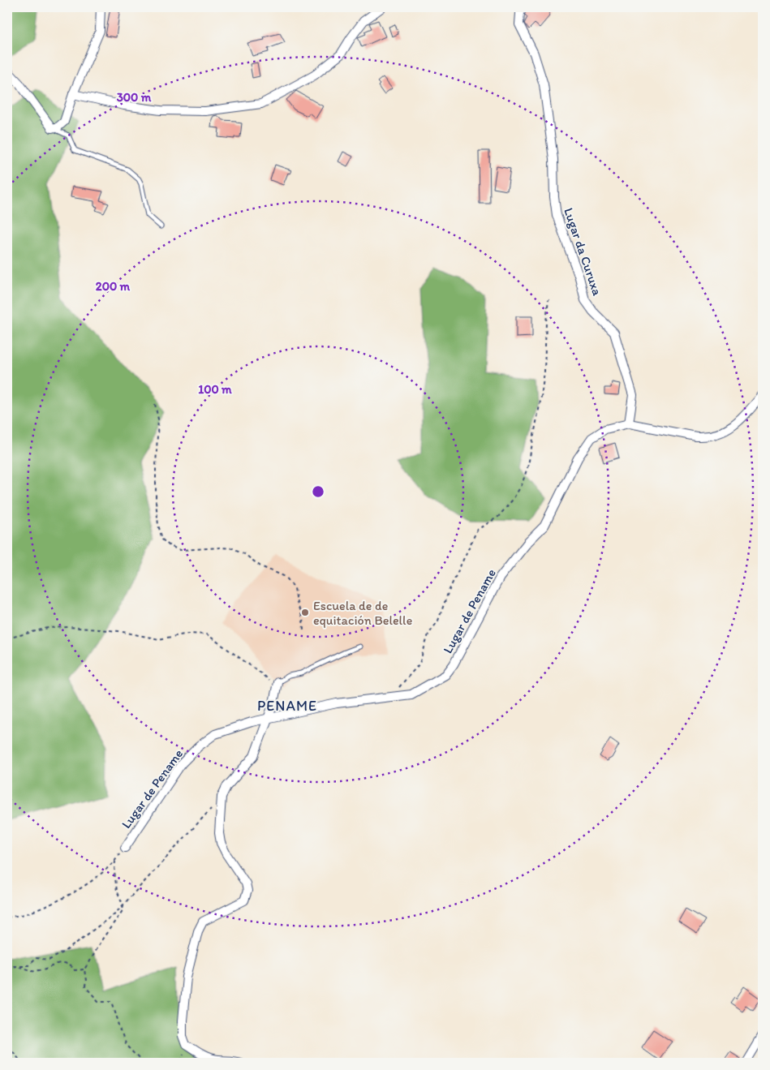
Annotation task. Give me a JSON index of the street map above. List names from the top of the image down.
{
  "streets": {
    "street": ["Lugar da Curuxa", "Lugar de Pename"]
  },
  "crossings": [
    ["Lugar da Curuxa", "Lugar de Pename"]
  ],
  "districts": ["PENAME"],
  "places": ["Escuela de de equitación Belelle"],
  "rings": ["300 m", "200 m", "100 m"]
}
